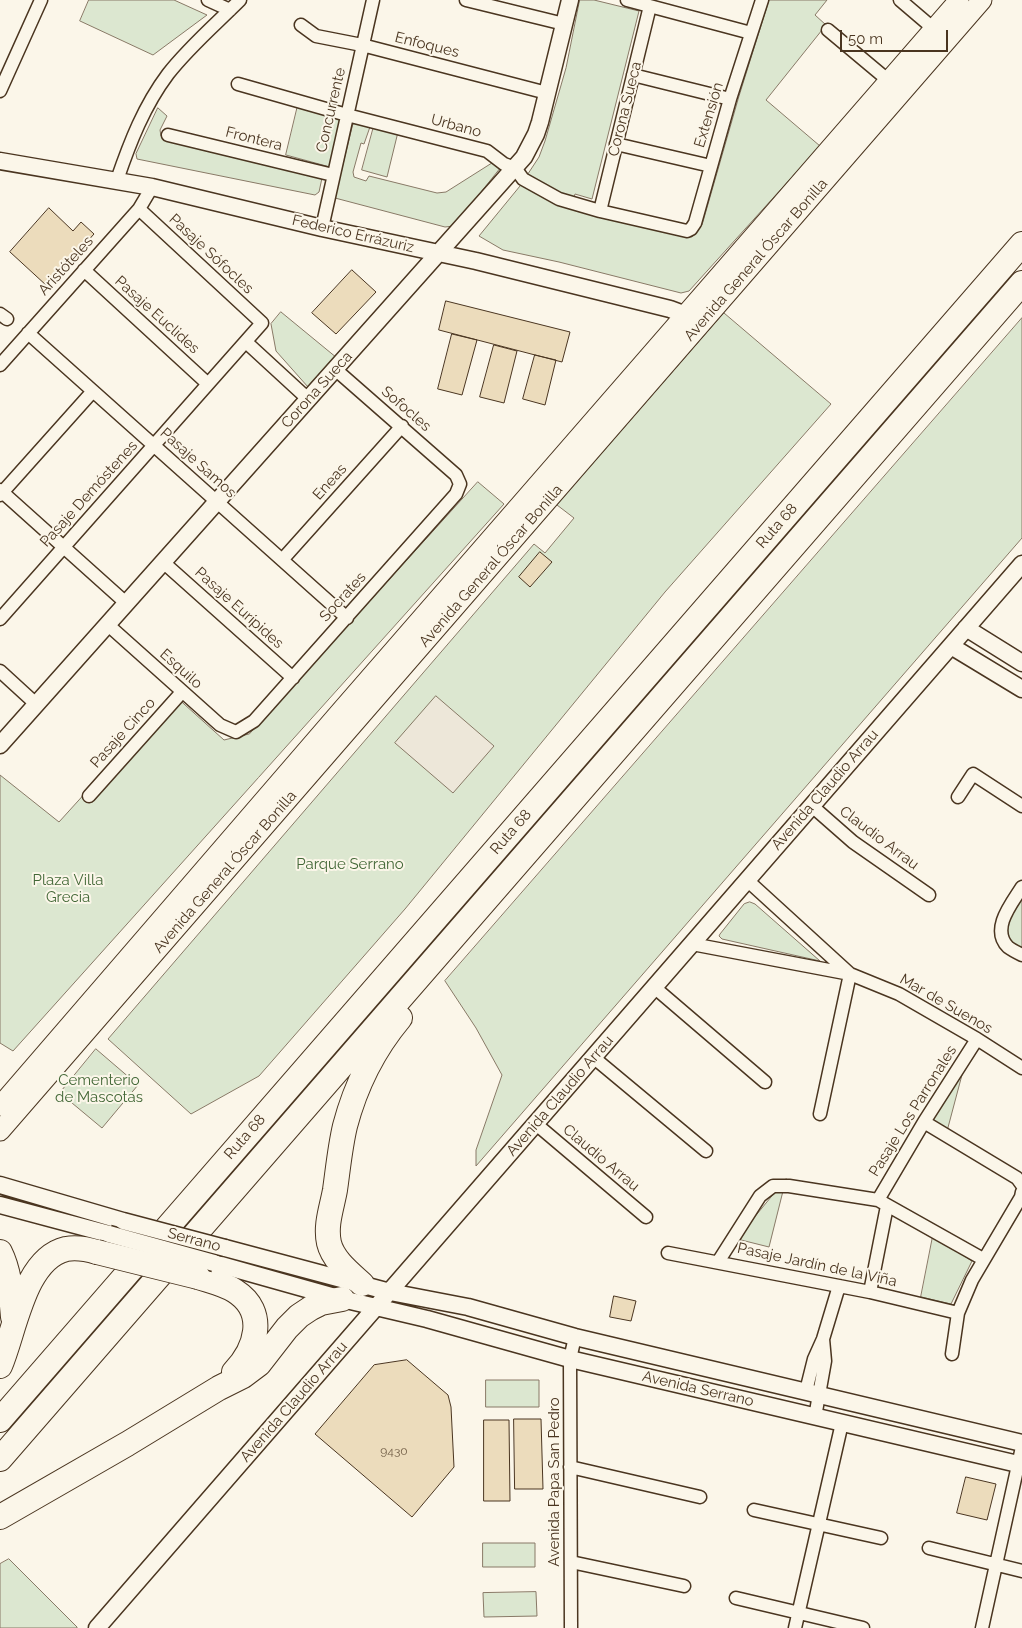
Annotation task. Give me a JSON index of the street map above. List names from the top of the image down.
{
  "streets": {
    "highway": ["Ruta 68"],
    "main road": ["Avenida General Óscar Bonilla"],
    "street": [
      "Enfoques",
      "Corona Sueca",
      "Concurrente",
      "Extensión",
      "Urbano",
      "Frontera",
      "Federico Errázuriz",
      "Pasaje Sófocles",
      "Aristóteles",
      "Pasaje Euclides",
      "Sofocles",
      "Pasaje Samos",
      "Eneas",
      "Pasaje Demóstenes",
      "Socrates",
      "Pasaje Eurípides",
      "Esquilo",
      "Pasaje Cinco",
      "Avenida Claudio Arrau",
      "Claudio Arrau",
      "Mar de Suenos",
      "Pasaje Los Parronales",
      "Serrano",
      "Pasaje Jardín de la Viña",
      "Avenida Serrano",
      "Avenida Papa San Pedro"
    ]
  },
  "crossings": [
    ["Enfoques", "Corona Sueca"],
    ["Enfoques", "Concurrente"],
    ["Corona Sueca", "Urbano"],
    ["Corona Sueca", "Federico Errázuriz"],
    ["Corona Sueca", "Sofocles"],
    ["Corona Sueca", "Pasaje Samos"],
    ["Corona Sueca", "Pasaje Eurípides"],
    ["Corona Sueca", "Esquilo"],
    ["Concurrente", "Urbano"],
    ["Concurrente", "Frontera"],
    ["Concurrente", "Federico Errázuriz"],
    ["Extensión", "Urbano"],
    ["Federico Errázuriz", "Avenida General Óscar Bonilla"],
    ["Federico Errázuriz", "Aristóteles"],
    ["Pasaje Sófocles", "Aristóteles"],
    ["Pasaje Sófocles", "Pasaje Demóstenes"],
    ["Aristóteles", "Pasaje Euclides"],
    ["Aristóteles", "Pasaje Samos"],
    ["Pasaje Euclides", "Pasaje Demóstenes"],
    ["Sofocles", "Eneas"],
    ["Sofocles", "Socrates"],
    ["Pasaje Samos", "Eneas"],
    ["Pasaje Samos", "Pasaje Demóstenes"],
    ["Pasaje Samos", "Socrates"],
    ["Socrates", "Pasaje Eurípides"],
    ["Socrates", "Esquilo"],
    ["Esquilo", "Pasaje Cinco"],
    ["Avenida Claudio Arrau", "Claudio Arrau"],
    ["Avenida Claudio Arrau", "Mar de Suenos"],
    ["Avenida Claudio Arrau", "Serrano"],
    ["Avenida Claudio Arrau", "Avenida Serrano"],
    ["Mar de Suenos", "Pasaje Los Parronales"],
    ["Pasaje Los Parronales", "Pasaje Jardín de la Viña"],
    ["Serrano", "Avenida Serrano"],
    ["Avenida Serrano", "Avenida Papa San Pedro"]
  ],
  "parks": ["Parque Serrano", "Plaza Villa Grecia", "Cementerio de Mascotas"],
  "house_numbers": ["9430"],
  "scale_bar": "50 m"
}
